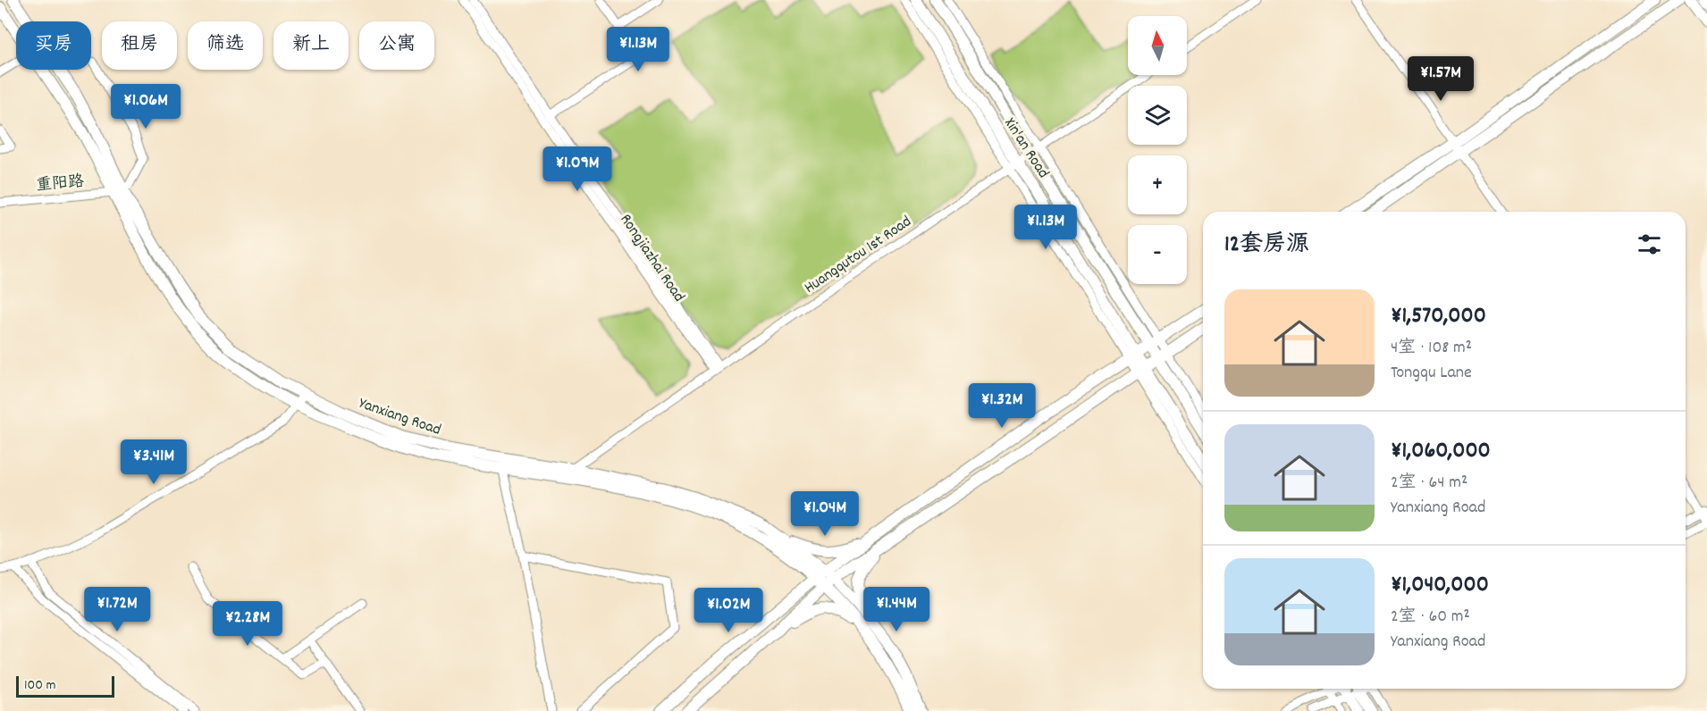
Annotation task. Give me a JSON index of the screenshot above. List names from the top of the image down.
{
  "streets": {
    "main road": ["Xin'an Road", "Yanxiang Road"],
    "street": ["重阳路", "Huangqutou 1st Road", "Rongjiazhai Road"]
  },
  "crossings": [
    ["Xin'an Road", "Huangqutou 1st Road"],
    ["重阳路", "Yanxiang Road"],
    ["Huangqutou 1st Road", "Rongjiazhai Road"],
    ["Huangqutou 1st Road", "Yanxiang Road"]
  ],
  "scale_bar": "100 m",
  "north": "top",
  "page": {
    "map_buttons": ["+", "−"],
    "chip": [
      "买房",
      "租房",
      "筛选",
      "新上",
      "公寓"
    ],
    "price": [
      "¥1.13M",
      "¥1.57M",
      "¥1.06M",
      "¥1.09M",
      "¥1.13M",
      "¥1.32M",
      "¥3.41M",
      "¥1.04M",
      "¥1.72M",
      "¥1.44M",
      "¥1.02M",
      "¥2.28M"
    ],
    "heading": "12套房源",
    "list": [
      {
        "name": "¥1,570,000",
        "note": "4室 · 108 m² · Tongqu Lane"
      },
      {
        "name": "¥1,060,000",
        "note": "2室 · 64 m² · Yanxiang Road"
      },
      {
        "name": "¥1,040,000",
        "note": "2室 · 60 m² · Yanxiang Road"
      }
    ],
    "scale": "100 m"
  }
}
